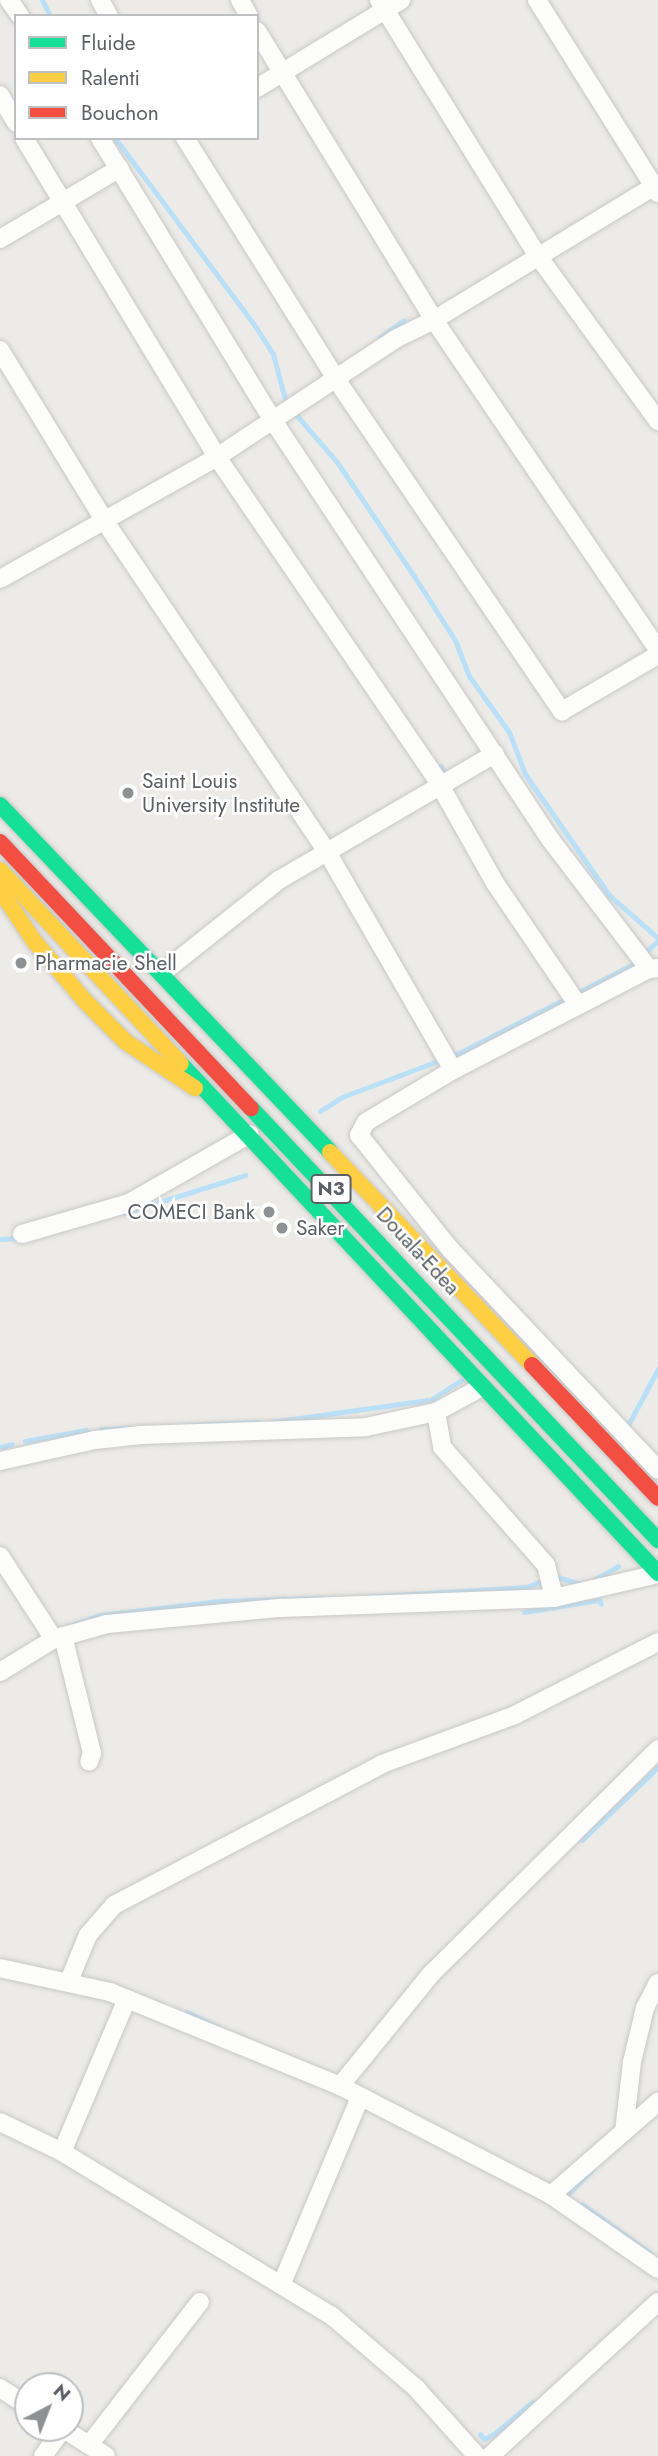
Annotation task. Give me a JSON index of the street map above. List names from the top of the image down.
{
  "streets": {
    "main road": ["N3", "Douala-Edea"]
  },
  "places": [
    "Saint Louis University Institute",
    "Pharmacie Shell",
    "COMECI Bank",
    "Saker"
  ],
  "legend": ["Fluide", "Ralenti", "Bouchon"],
  "north": "top right"
}
